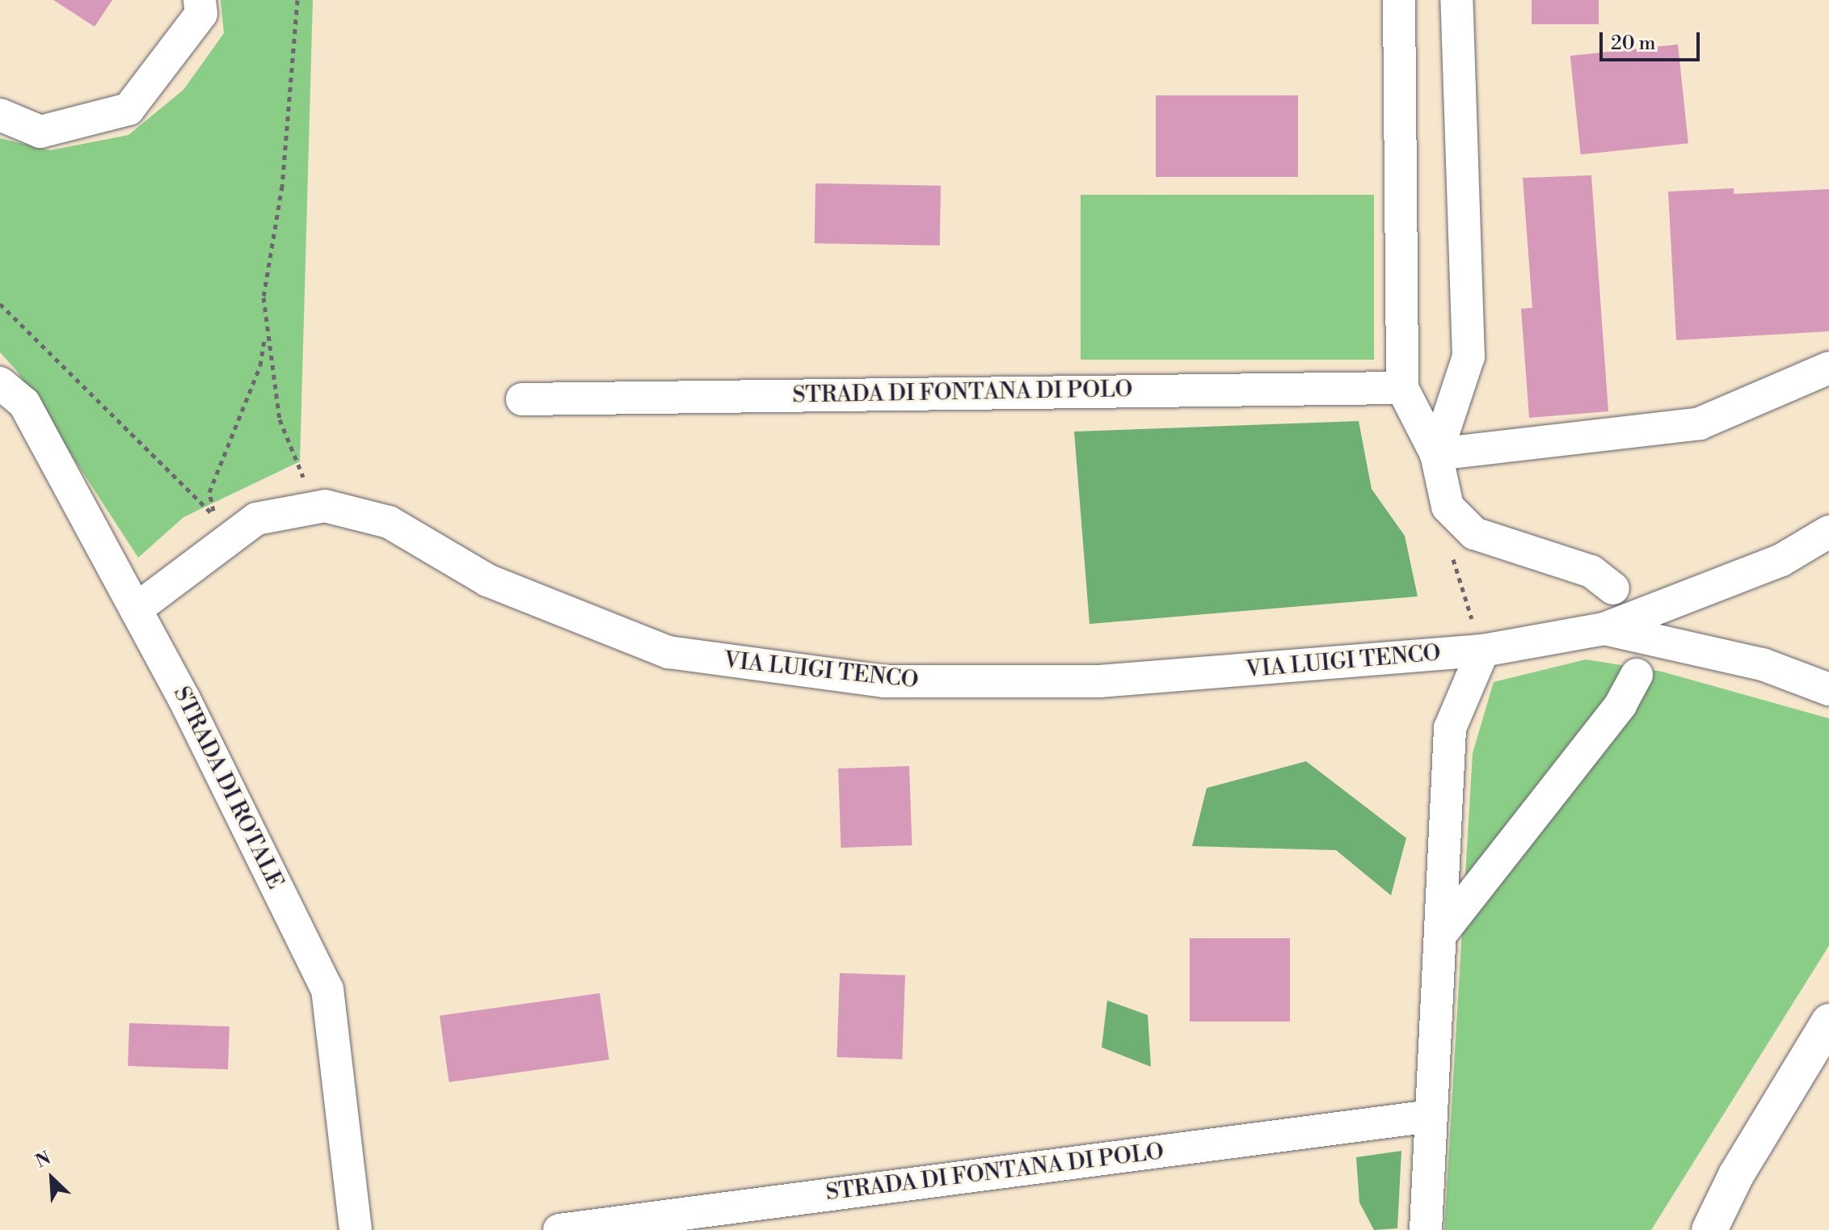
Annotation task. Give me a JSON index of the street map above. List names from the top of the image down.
{
  "streets": {
    "street": ["STRADA DI FONTANA DI POLO", "VIA LUIGI TENCO", "STRADA DI ROTALE"]
  },
  "crossings": [
    ["VIA LUIGI TENCO", "STRADA DI ROTALE"]
  ],
  "scale_bar": "20 m",
  "north": "top left"
}
